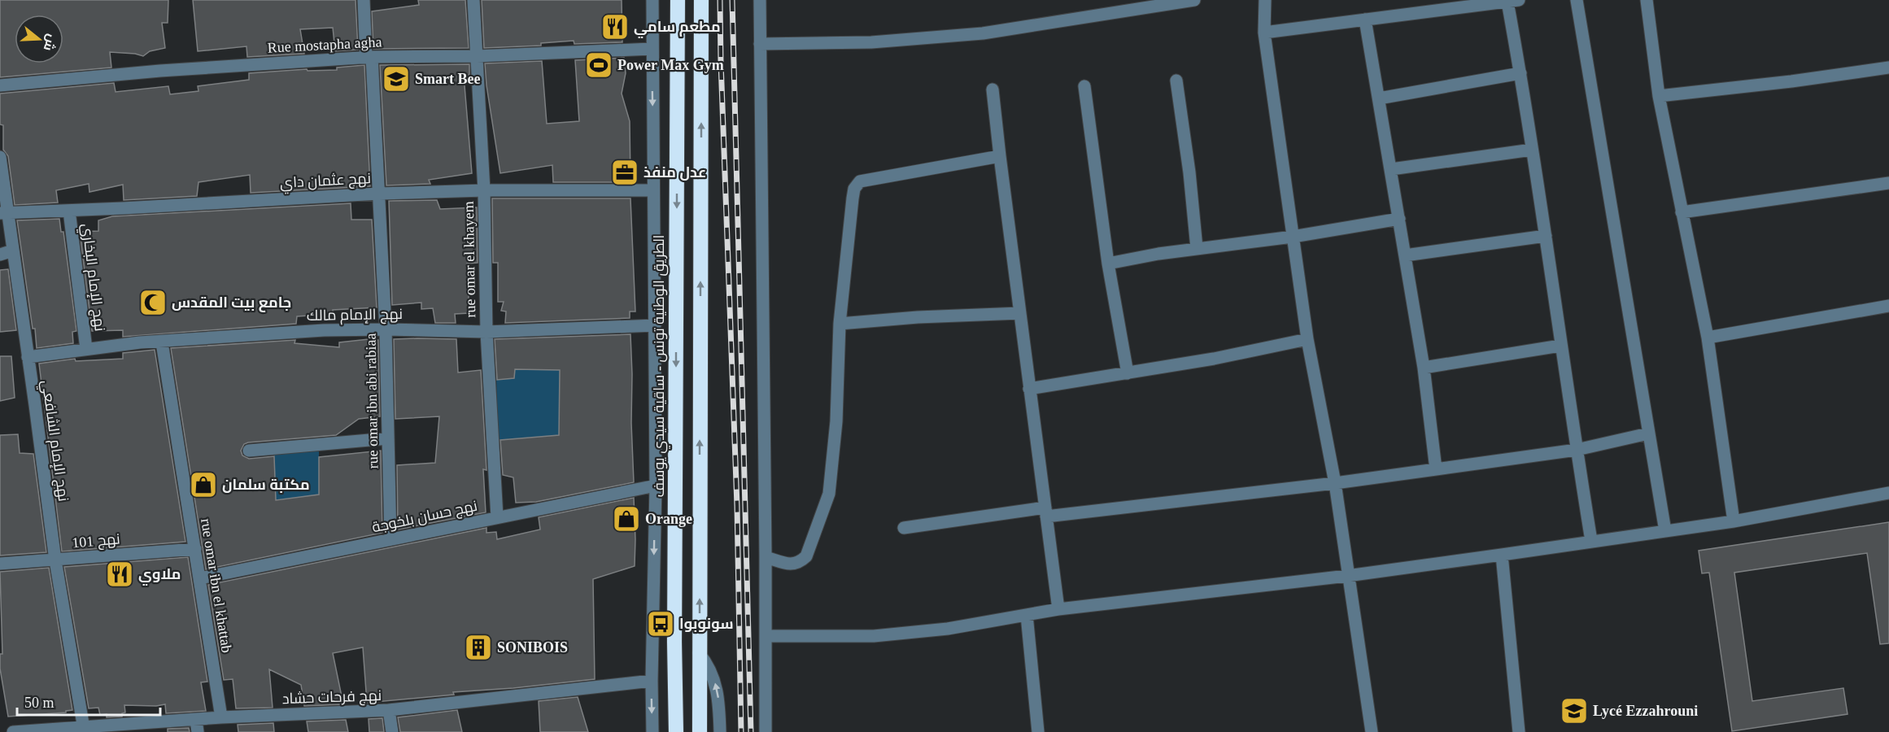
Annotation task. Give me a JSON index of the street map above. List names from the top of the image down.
{
  "streets": {
    "highway": ["الطريق الوطنية تونس - ساقية سيدي يوسف"],
    "street": [
      "Rue mostapha agha",
      "نهج عثمان داي",
      "rue omar el khayem",
      "نهج الإمام البخاري",
      "نهج الإمام مالك",
      "rue omar ibn abi rabiaa",
      "نهج الإمام الشافعي",
      "نهج حسان بلخوجة",
      "نهج 101",
      "rue omar ibn el khattab",
      "نهج فرحات حشاد"
    ]
  },
  "crossings": [
    ["Rue mostapha agha", "rue omar el khayem"],
    ["Rue mostapha agha", "rue omar ibn abi rabiaa"],
    ["نهج عثمان داي", "rue omar el khayem"],
    ["نهج عثمان داي", "نهج الإمام البخاري"],
    ["نهج عثمان داي", "rue omar ibn abi rabiaa"],
    ["نهج عثمان داي", "نهج الإمام الشافعي"],
    ["rue omar el khayem", "نهج الإمام مالك"],
    ["rue omar el khayem", "نهج حسان بلخوجة"],
    ["نهج الإمام البخاري", "نهج الإمام مالك"],
    ["نهج الإمام مالك", "rue omar ibn abi rabiaa"],
    ["نهج الإمام مالك", "نهج الإمام الشافعي"],
    ["نهج الإمام مالك", "rue omar ibn el khattab"],
    ["rue omar ibn abi rabiaa", "نهج حسان بلخوجة"],
    ["نهج الإمام الشافعي", "نهج 101"],
    ["نهج الإمام الشافعي", "نهج فرحات حشاد"],
    ["نهج حسان بلخوجة", "rue omar ibn el khattab"],
    ["نهج 101", "rue omar ibn el khattab"],
    ["rue omar ibn el khattab", "نهج فرحات حشاد"]
  ],
  "places": {
    "restaurant": ["مطعم سامي", "ملاوي"],
    "sports": ["Power Max Gym"],
    "school or university": ["Smart Bee", "Lycé Ezzahrouni"],
    "office": ["عدل منفذ"],
    "mosque": ["جامع بيت المقدس"],
    "shop": ["مكتبة سلمان", "Orange"],
    "bus stop": ["سونوبوا"],
    "building": ["SONIBOIS"]
  },
  "scale_bar": "50 m",
  "north": "right"
}
